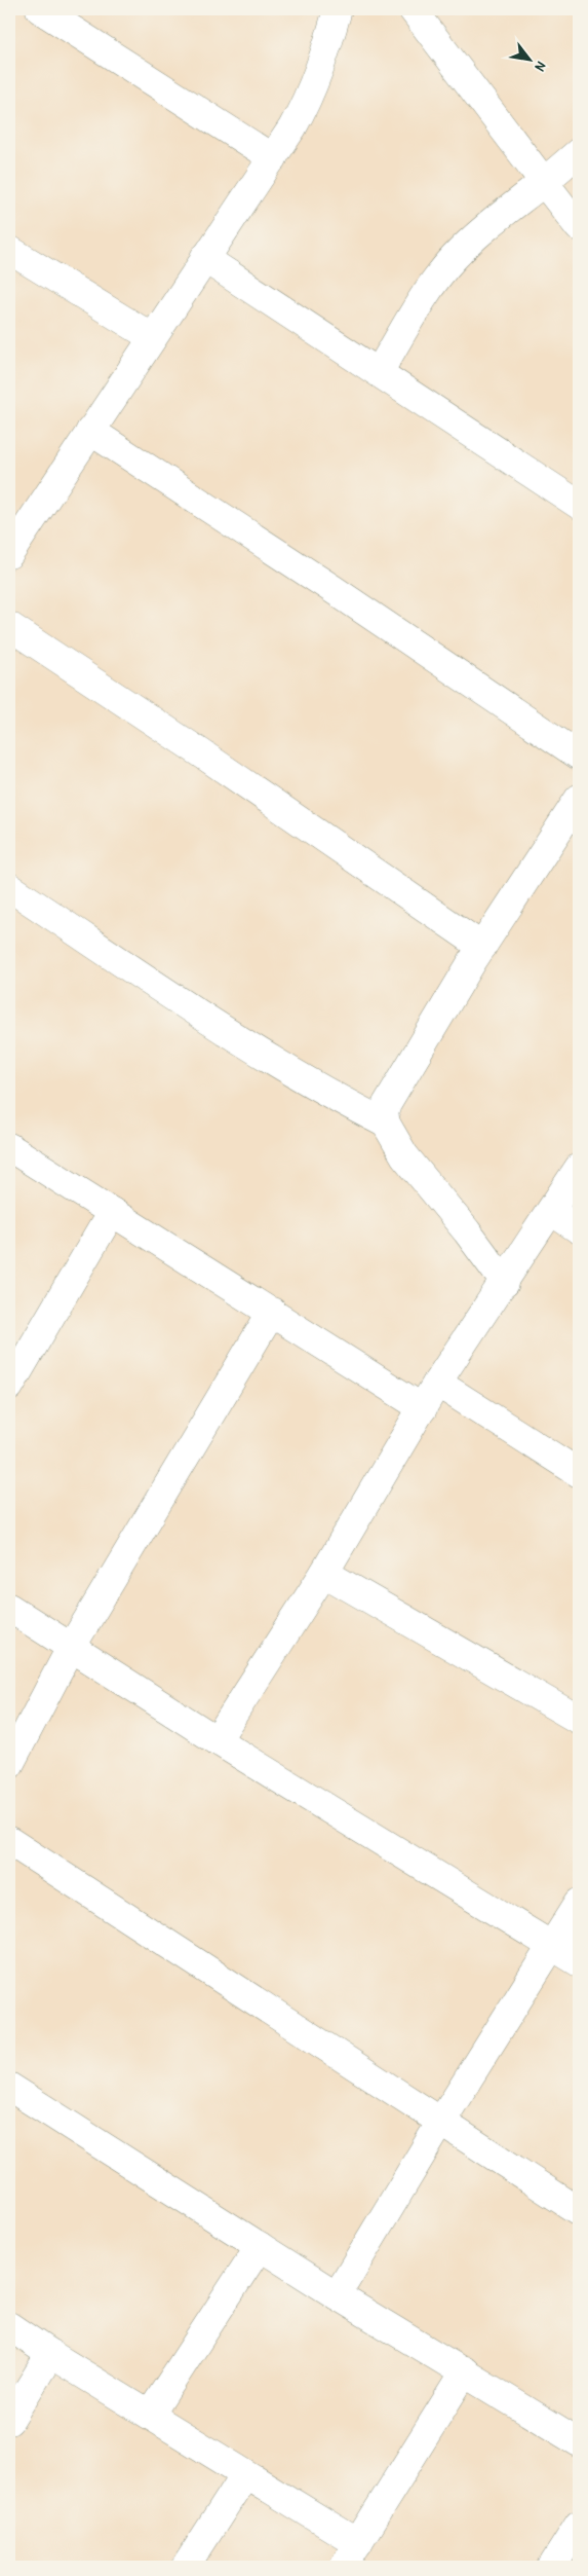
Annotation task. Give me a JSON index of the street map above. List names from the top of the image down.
{
  "north": "bottom right"
}
